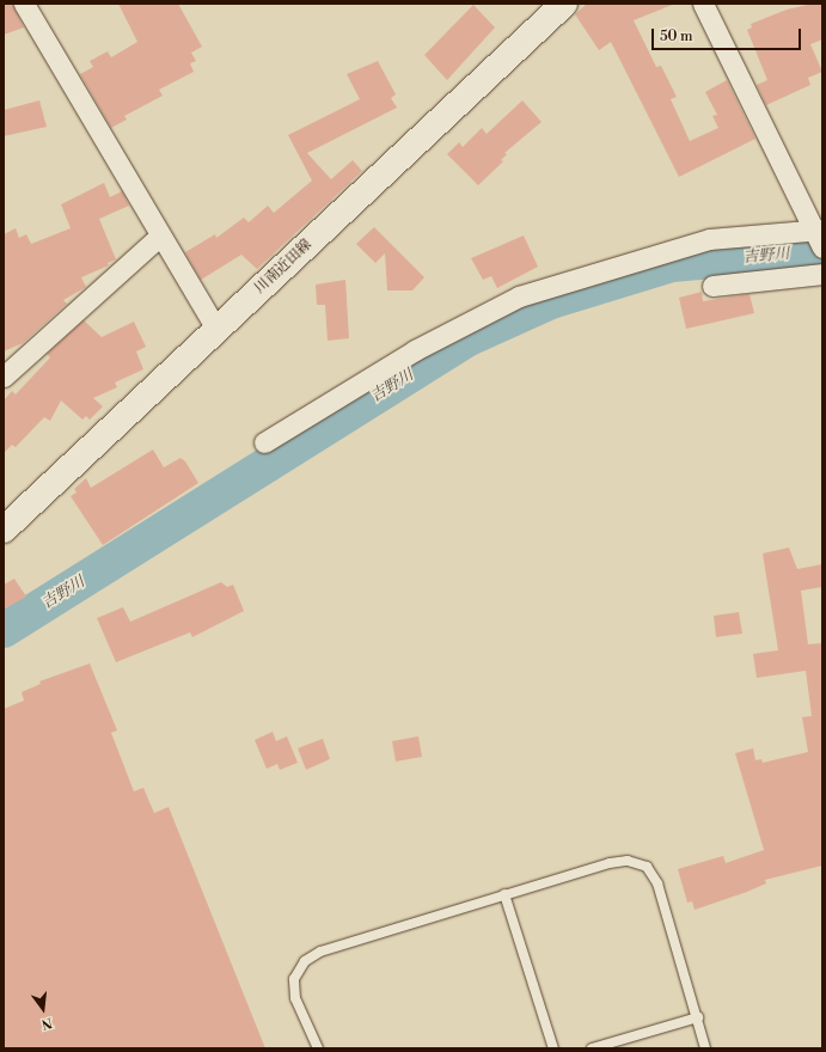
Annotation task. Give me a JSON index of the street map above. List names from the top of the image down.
{
  "streets": {
    "main road": ["川南近田線"]
  },
  "water": ["吉野川"],
  "scale_bar": "50 m",
  "north": "bottom"
}
